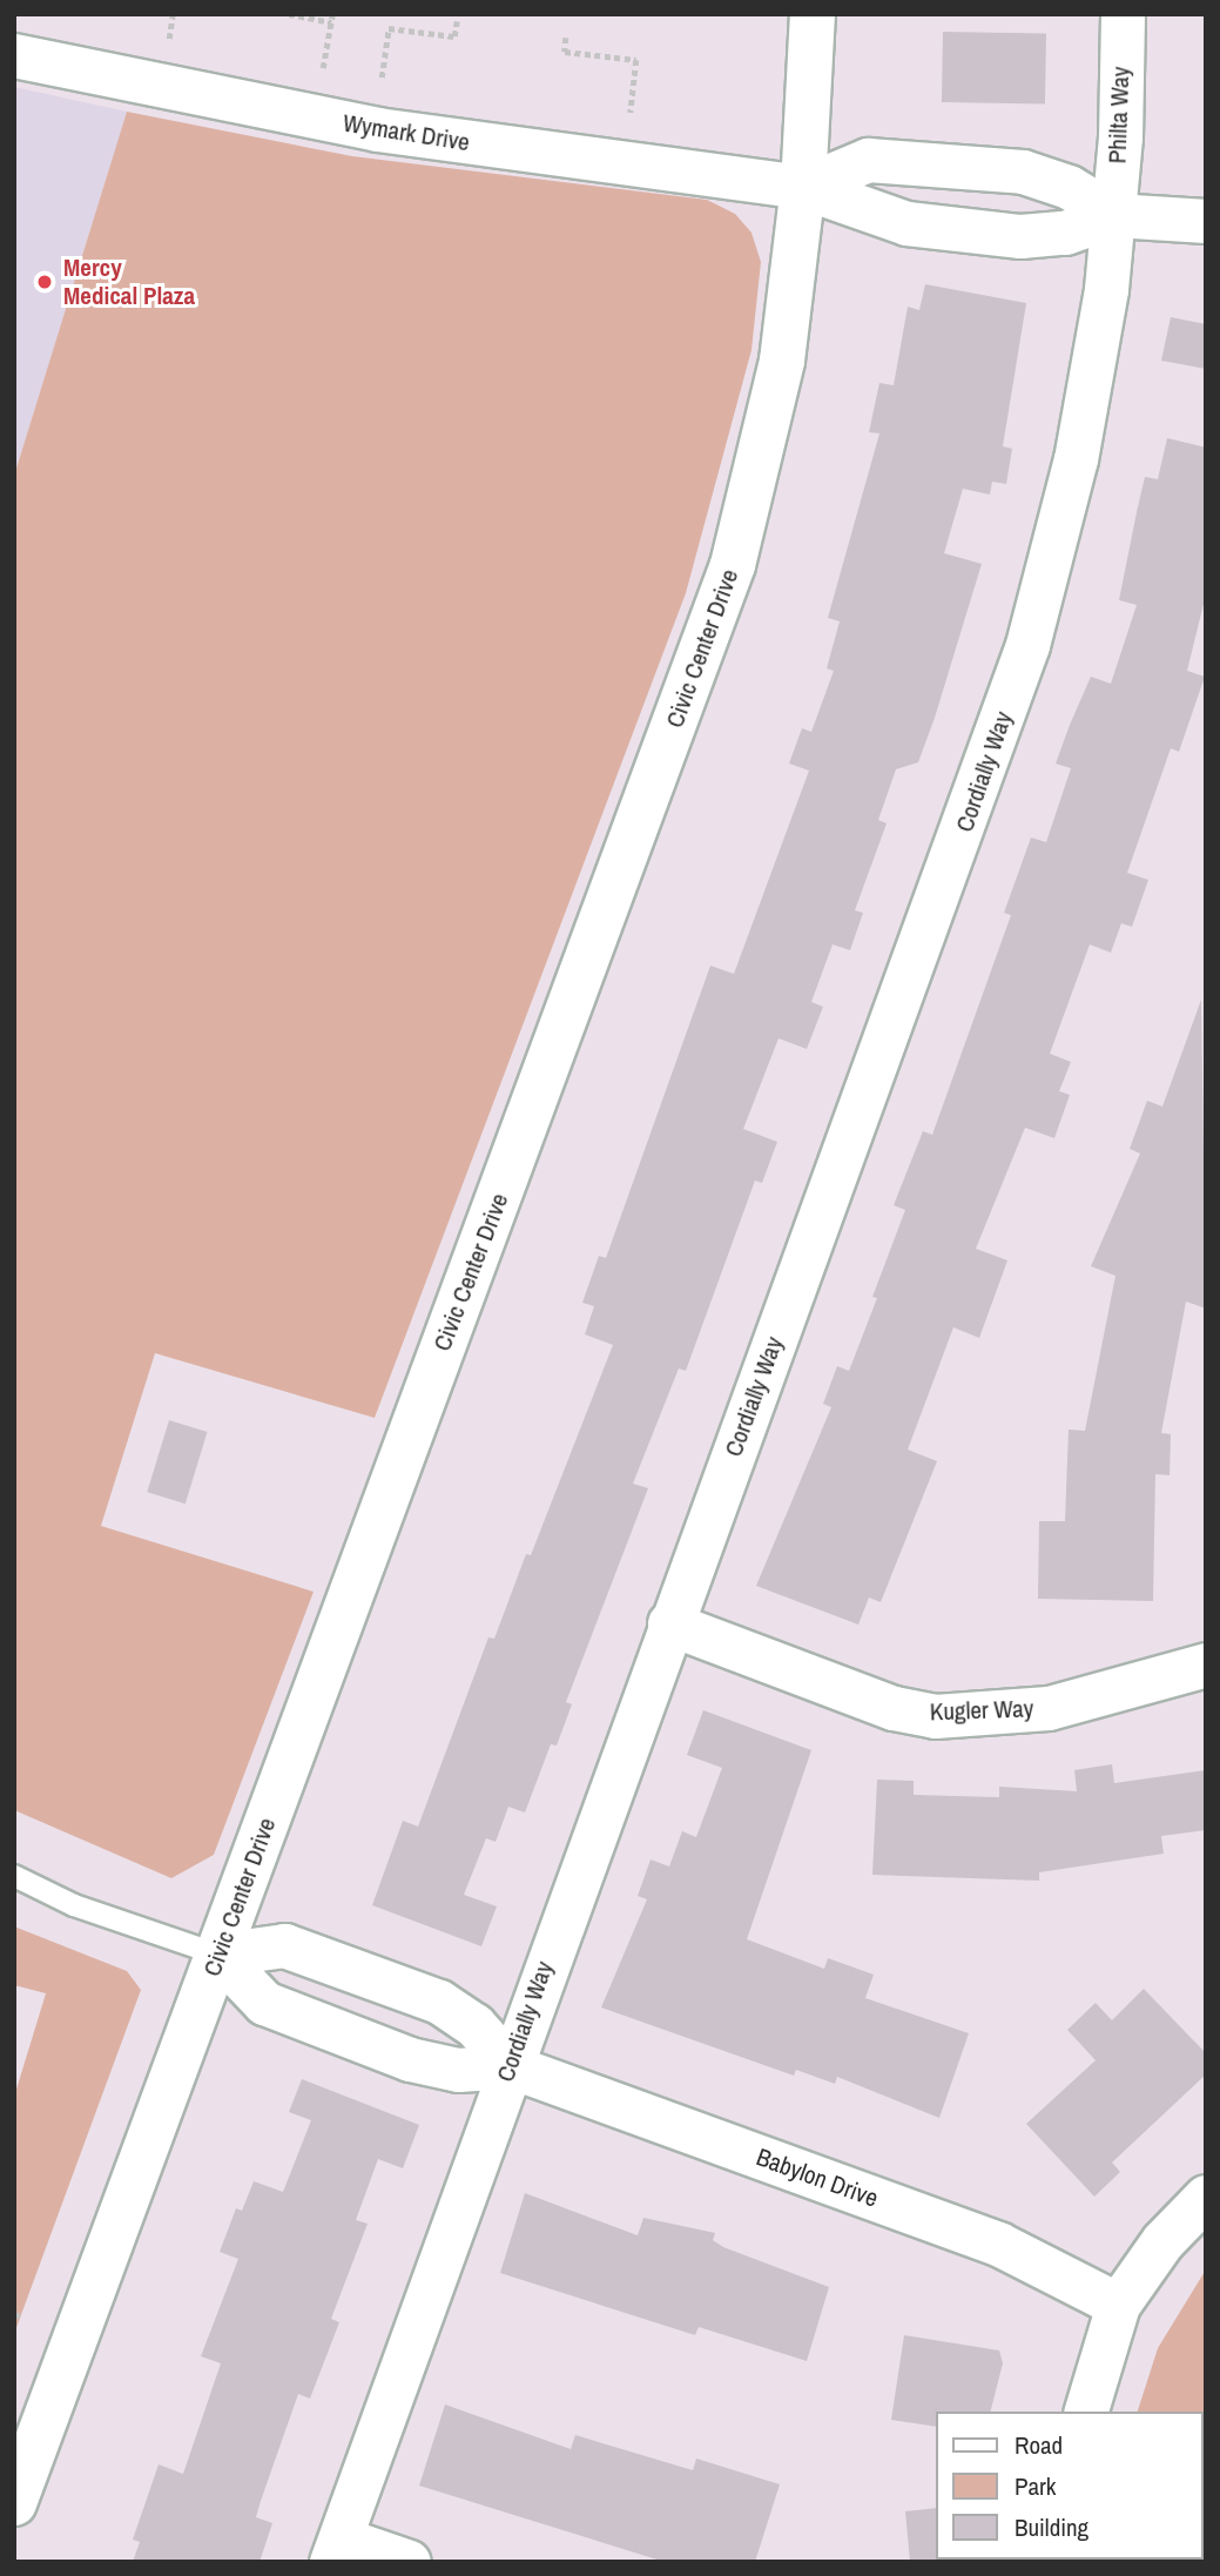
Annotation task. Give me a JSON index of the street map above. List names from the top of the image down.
{
  "streets": {
    "street": [
      "Philta Way",
      "Wymark Drive",
      "Civic Center Drive",
      "Cordially Way",
      "Kugler Way",
      "Babylon Drive"
    ]
  },
  "crossings": [
    ["Philta Way", "Wymark Drive"],
    ["Philta Way", "Cordially Way"],
    ["Wymark Drive", "Civic Center Drive"],
    ["Wymark Drive", "Cordially Way"],
    ["Civic Center Drive", "Babylon Drive"],
    ["Cordially Way", "Kugler Way"],
    ["Cordially Way", "Babylon Drive"]
  ],
  "places": ["Mercy Medical Plaza"],
  "legend": ["Road", "Park", "Building"]
}
